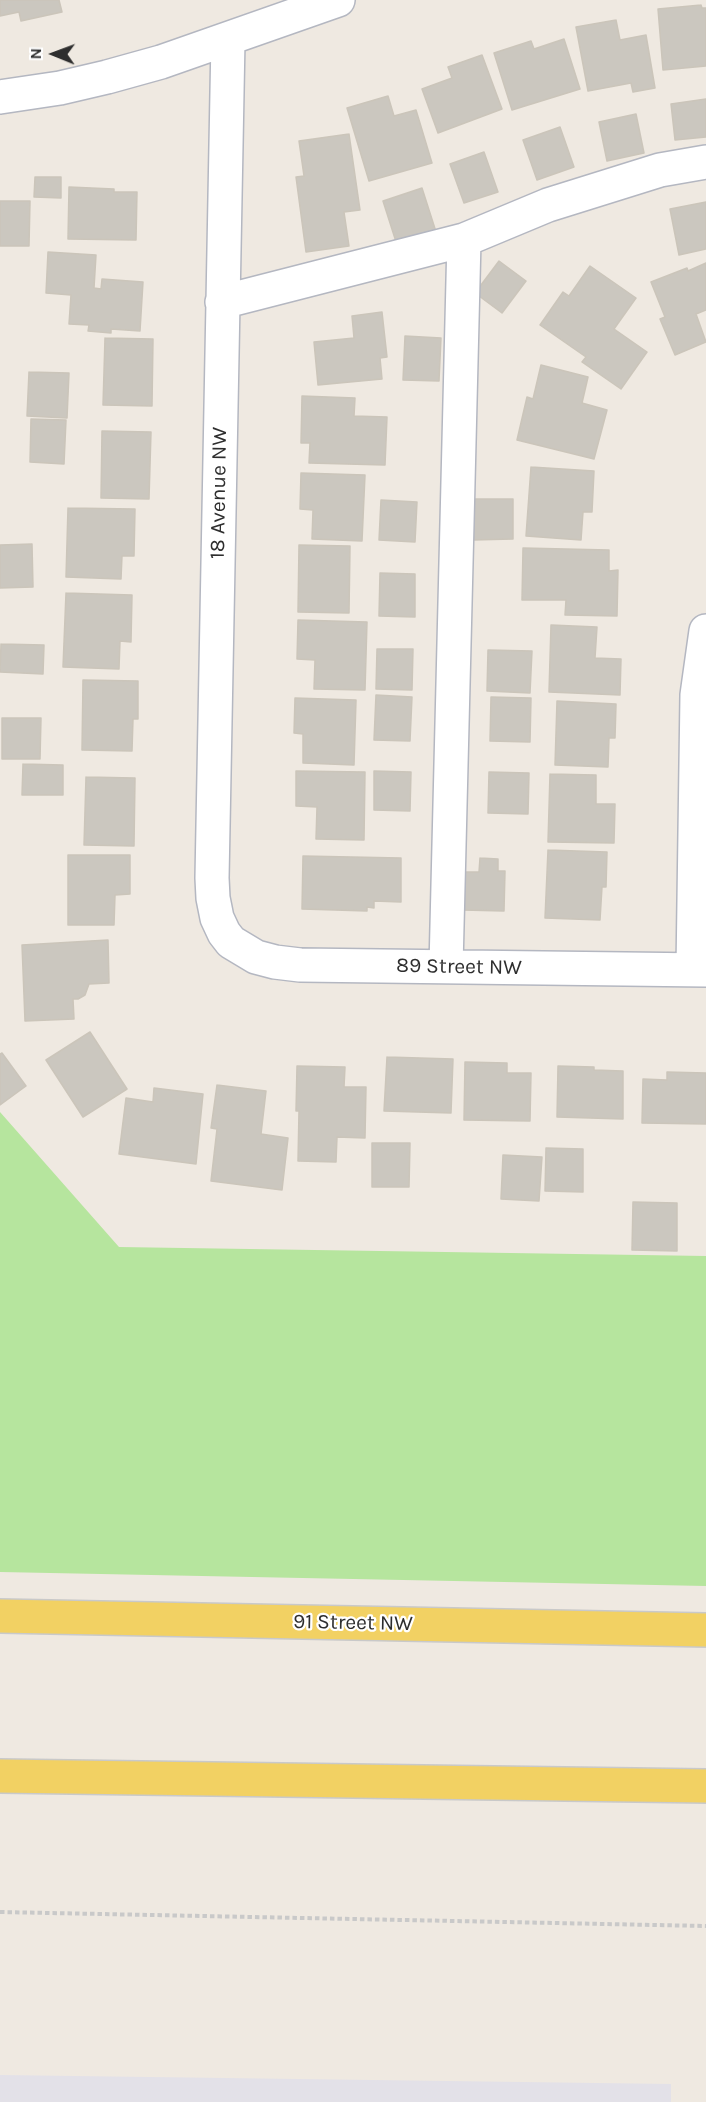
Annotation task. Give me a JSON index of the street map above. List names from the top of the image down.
{
  "streets": {
    "main road": ["91 Street NW"],
    "street": ["18 Avenue NW", "89 Street NW"]
  },
  "crossings": [
    ["18 Avenue NW", "89 Street NW"]
  ],
  "north": "left"
}
